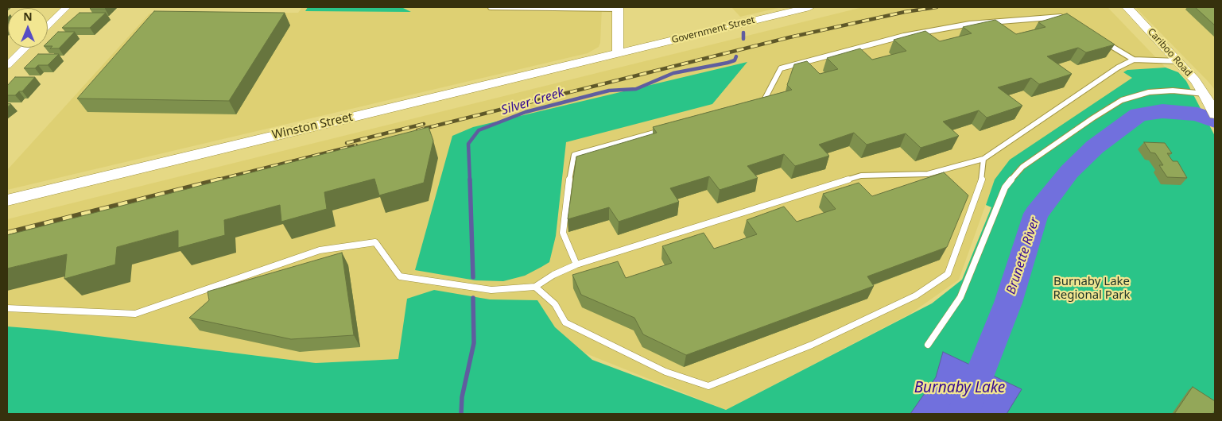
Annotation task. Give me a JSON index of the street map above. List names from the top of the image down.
{
  "streets": {
    "street": ["Government Street", "Cariboo Road", "Winston Street"]
  },
  "crossings": [
    ["Government Street", "Winston Street"]
  ],
  "water": ["Silver Creek", "Brunette River", "Burnaby Lake"],
  "parks": ["Burnaby Lake Regional Park"],
  "north": "top"
}
